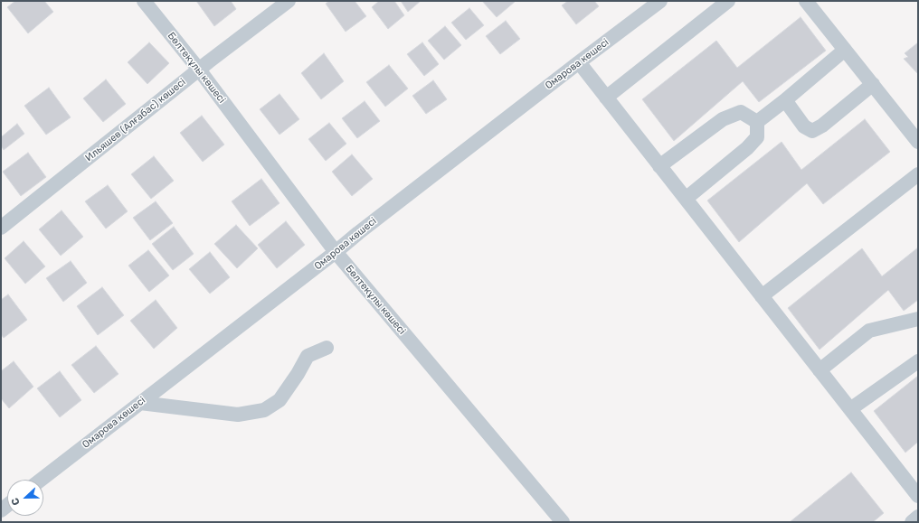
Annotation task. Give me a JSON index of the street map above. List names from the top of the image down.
{
  "streets": {
    "street": ["Омарова көшесі", "Бөлтекұлы көшесі", "Ильяшев (Алғабас) көшесі"]
  },
  "crossings": [
    ["Омарова көшесі", "Бөлтекұлы көшесі"],
    ["Бөлтекұлы көшесі", "Ильяшев (Алғабас) көшесі"]
  ],
  "north": "left"
}
